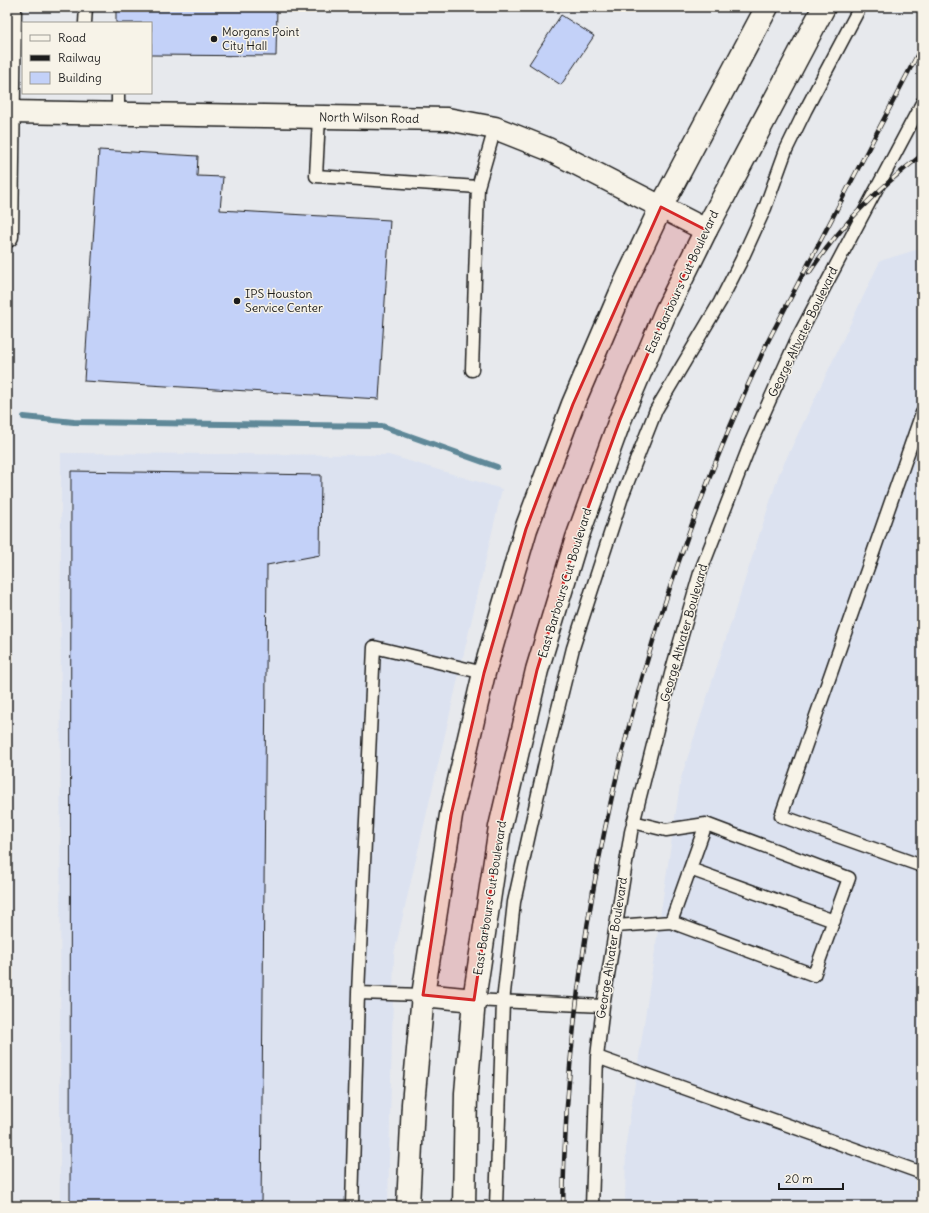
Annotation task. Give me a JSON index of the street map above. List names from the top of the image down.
{
  "streets": {
    "street": ["North Wilson Road", "East Barbours Cut Boulevard"],
    "lane": ["George Altvater Boulevard"]
  },
  "crossings": [
    ["North Wilson Road", "East Barbours Cut Boulevard"]
  ],
  "places": ["Morgans Point City Hall", "IPS Houston Service Center"],
  "legend": ["Road", "Railway", "Building"],
  "scale_bar": "20 m"
}
